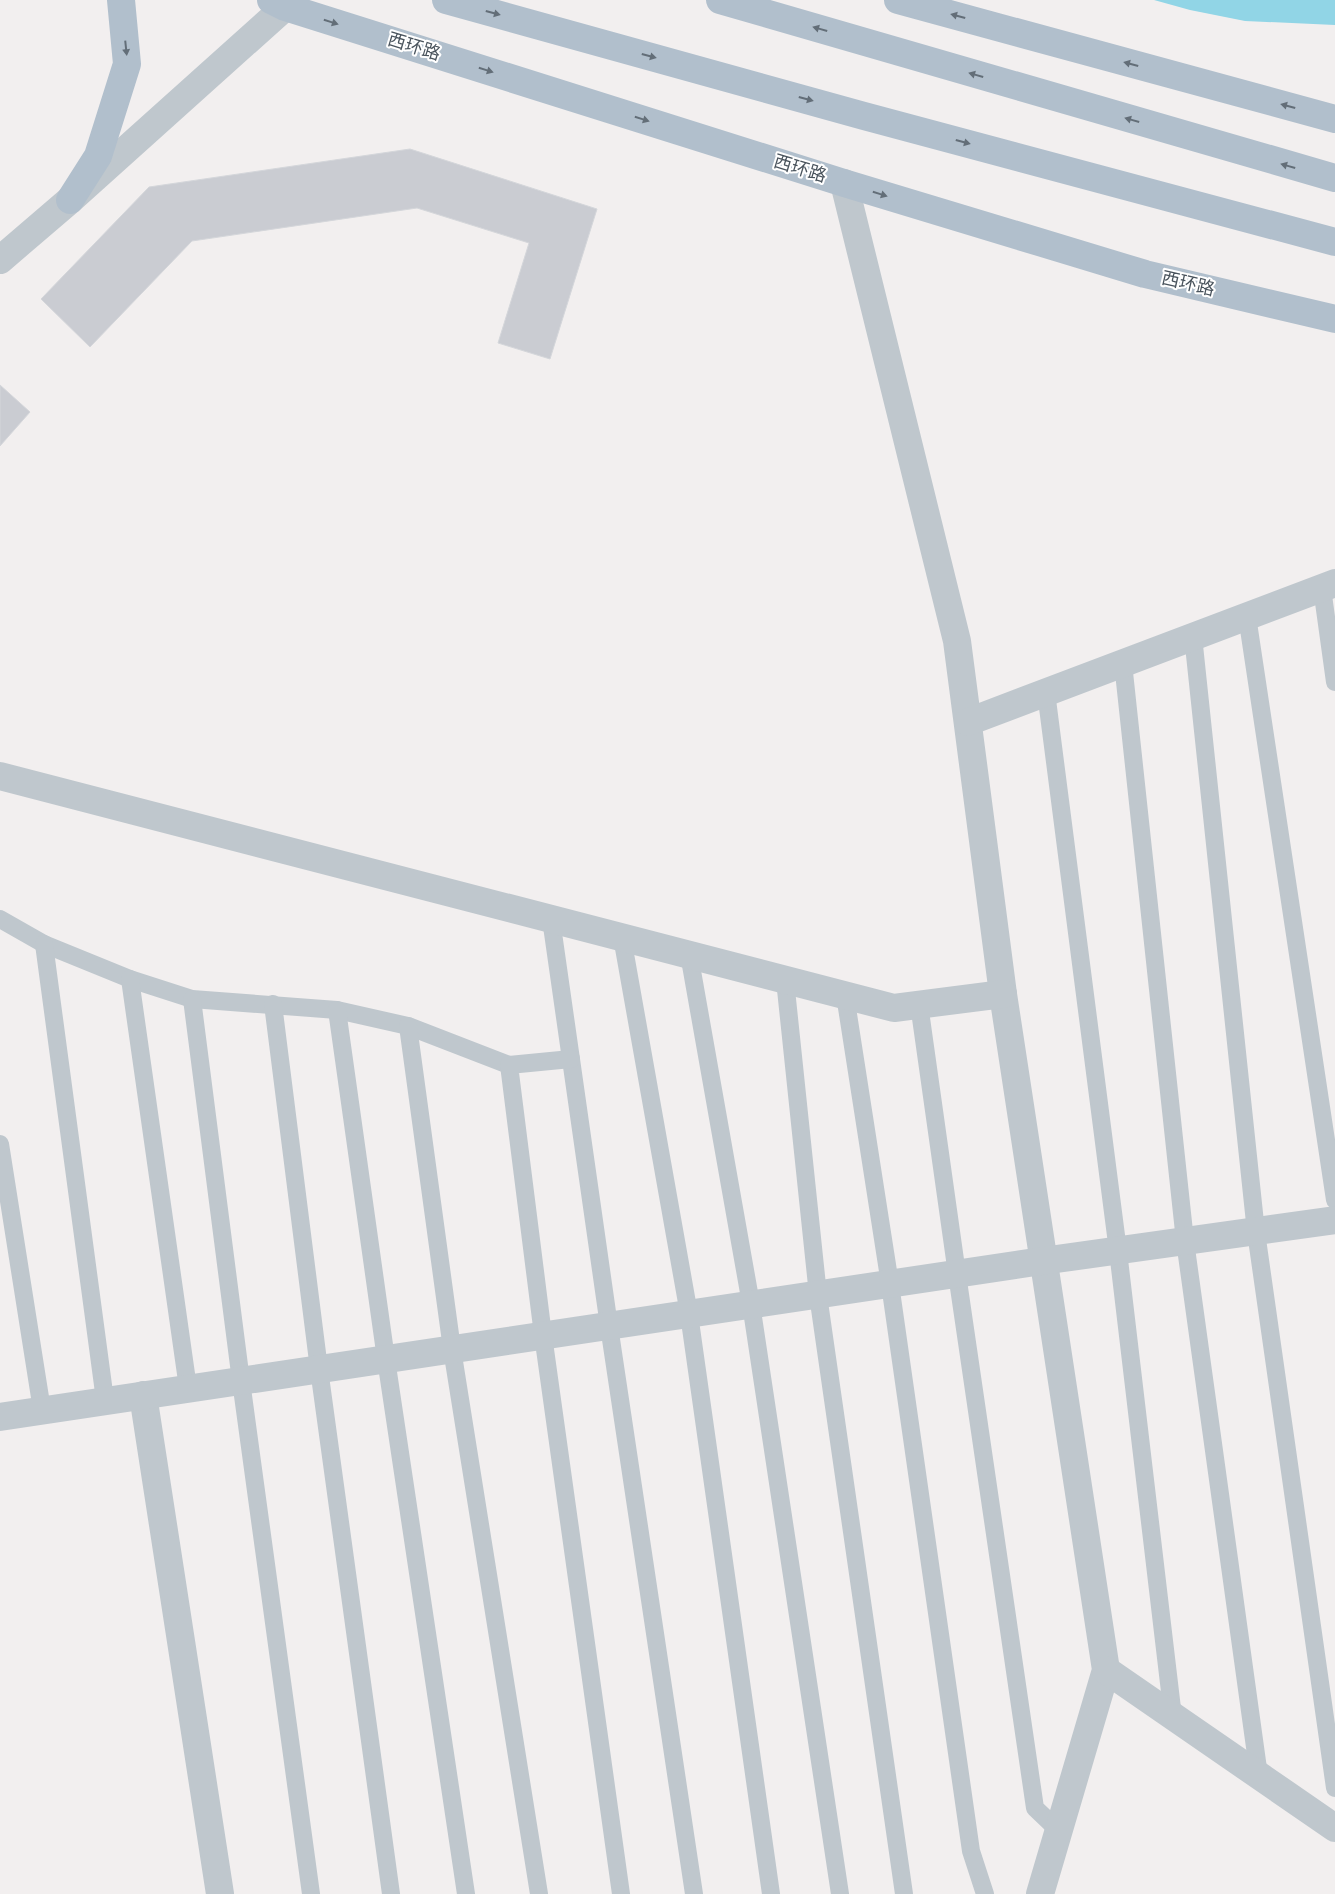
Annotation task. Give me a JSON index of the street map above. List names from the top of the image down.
{
  "streets": {
    "main road": ["西环路"]
  }
}
